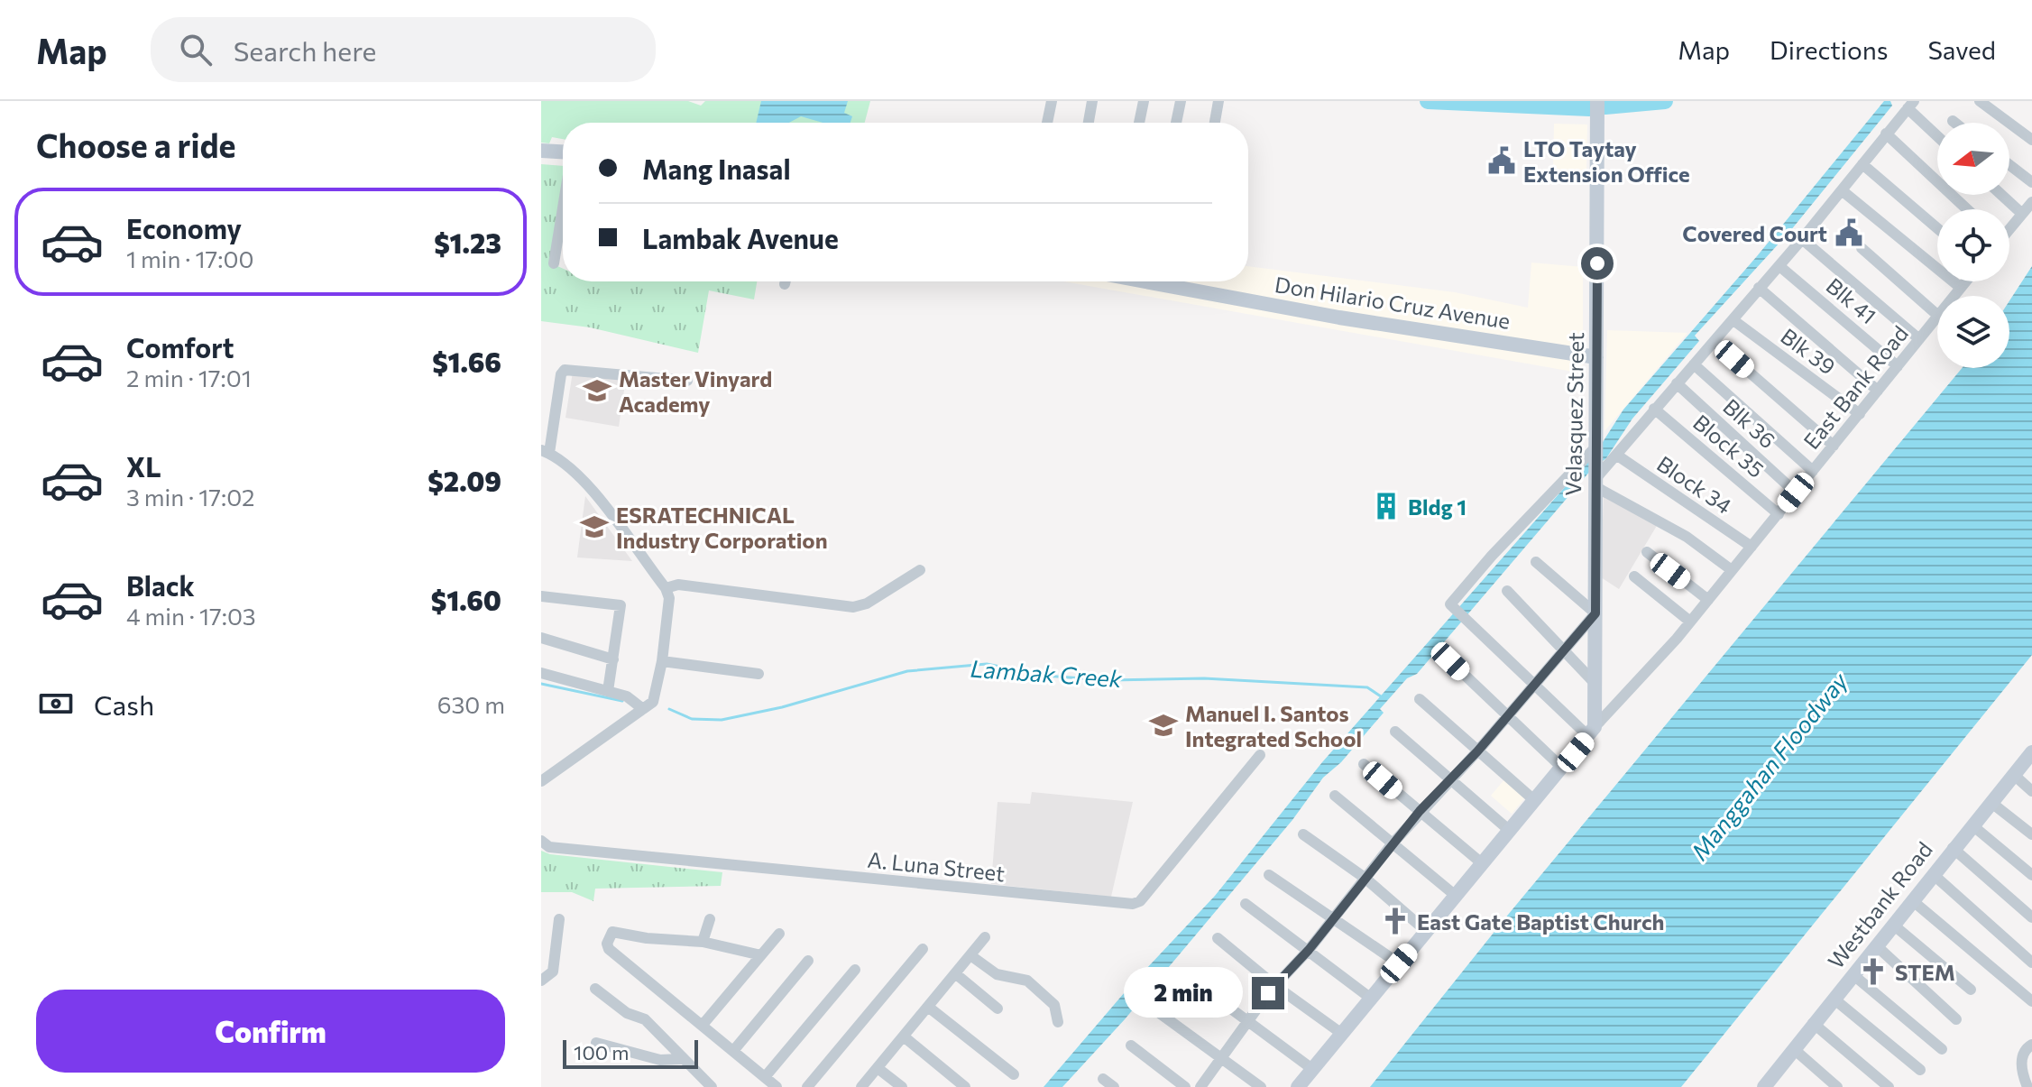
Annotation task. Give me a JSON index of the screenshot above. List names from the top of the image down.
{
  "streets": {
    "main road": ["Don Hilario Cruz Avenue", "Velasquez Street", "Westbank Road"],
    "street": [
      "Blk 41",
      "Blk 39",
      "East Bank Road",
      "Blk 36",
      "Block 35",
      "Block 34",
      "A. Luna Street"
    ]
  },
  "crossings": [
    ["Blk 41", "East Bank Road"],
    ["Don Hilario Cruz Avenue", "Velasquez Street"],
    ["Blk 39", "East Bank Road"],
    ["East Bank Road", "Velasquez Street"],
    ["East Bank Road", "Blk 36"],
    ["East Bank Road", "Block 35"],
    ["East Bank Road", "Block 34"]
  ],
  "water": ["Lambak Creek", "Manggahan Floodway"],
  "places": {
    "public building": ["LTO Taytay Extension Office", "Covered Court"],
    "school or university": ["Master Vinyard Academy", "ESRATECHNICAL Industry Corporation", "Manuel I. Santos Integrated School"],
    "building": ["Bldg 1"],
    "church": ["East Gate Baptist Church", "STEM"]
  },
  "scale_bar": "100 m",
  "north": "left",
  "page": {
    "header": "Map",
    "search": "Search here",
    "nav": ["Map", "Directions", "Saved"],
    "heading": "Choose a ride",
    "banner": ["Mang Inasal", "Lambak Avenue"],
    "list": [
      {
        "name": "Economy",
        "note": "1 min · 17:00",
        "value": "$1.23"
      },
      {
        "name": "Comfort",
        "note": "2 min · 17:01",
        "value": "$1.66"
      },
      {
        "name": "XL",
        "note": "3 min · 17:02",
        "value": "$2.09"
      },
      {
        "name": "Black",
        "note": "4 min · 17:03",
        "value": "$1.60"
      }
    ],
    "pay": ["Cash", "630 m"],
    "bubble": "2 min",
    "buttons": "Confirm",
    "scale": "100 m"
  }
}
